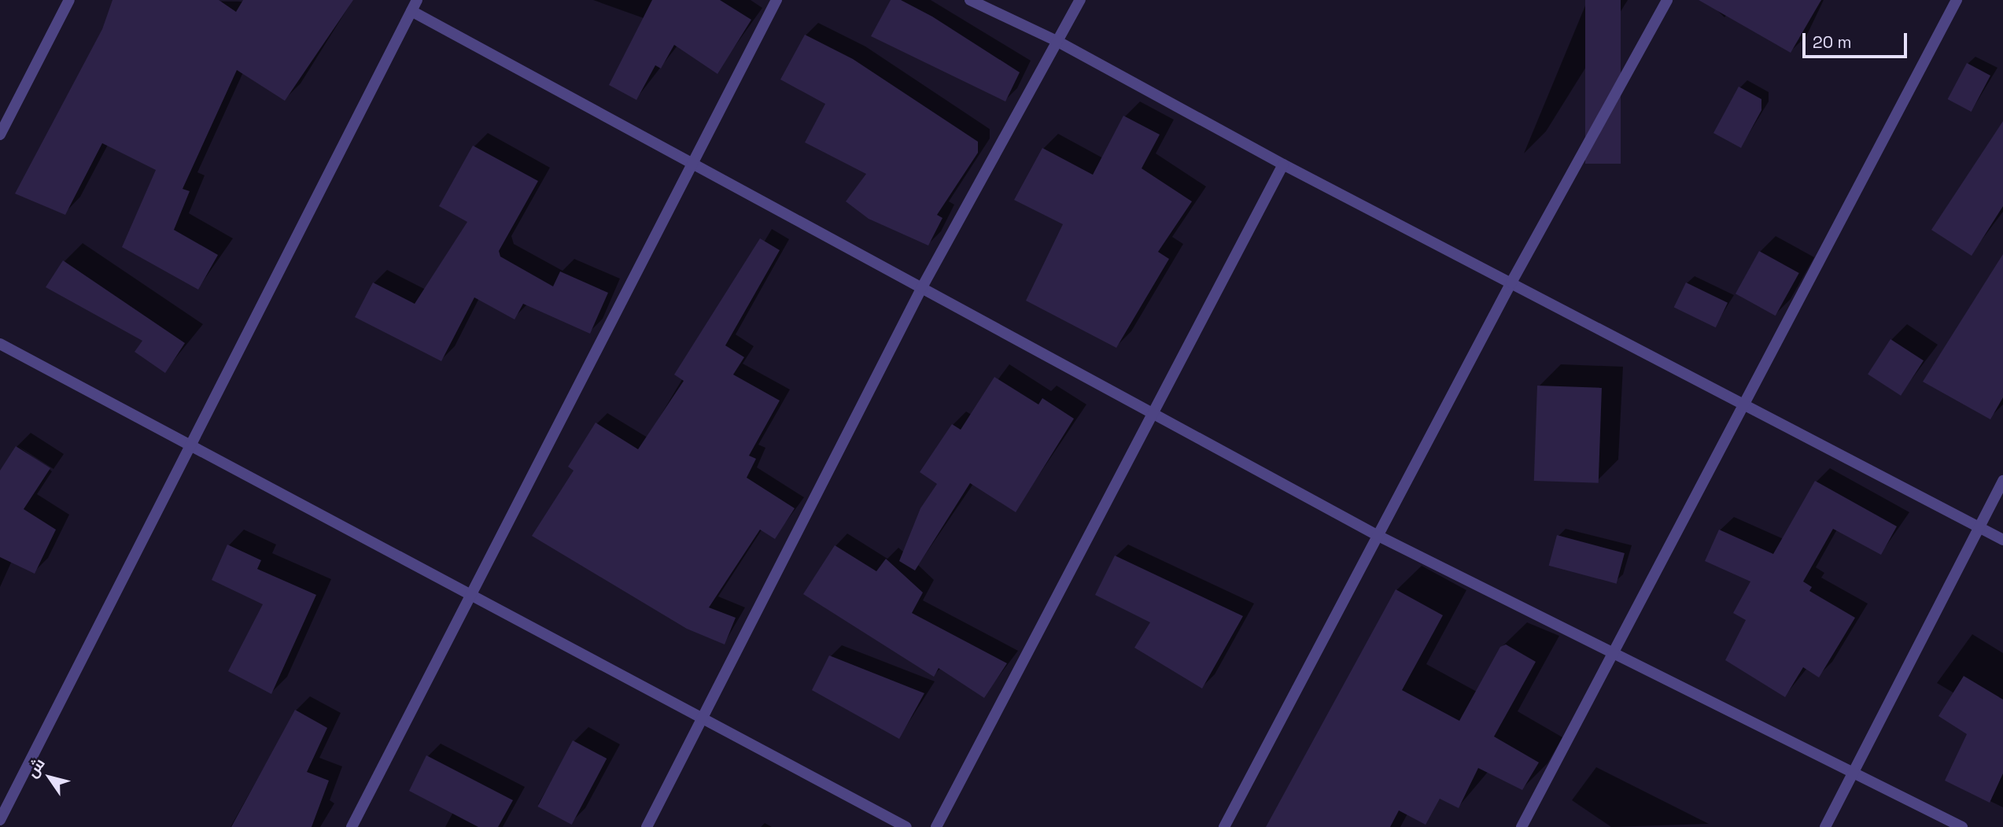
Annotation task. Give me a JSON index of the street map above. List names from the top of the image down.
{
  "scale_bar": "20 m",
  "north": "top left"
}
